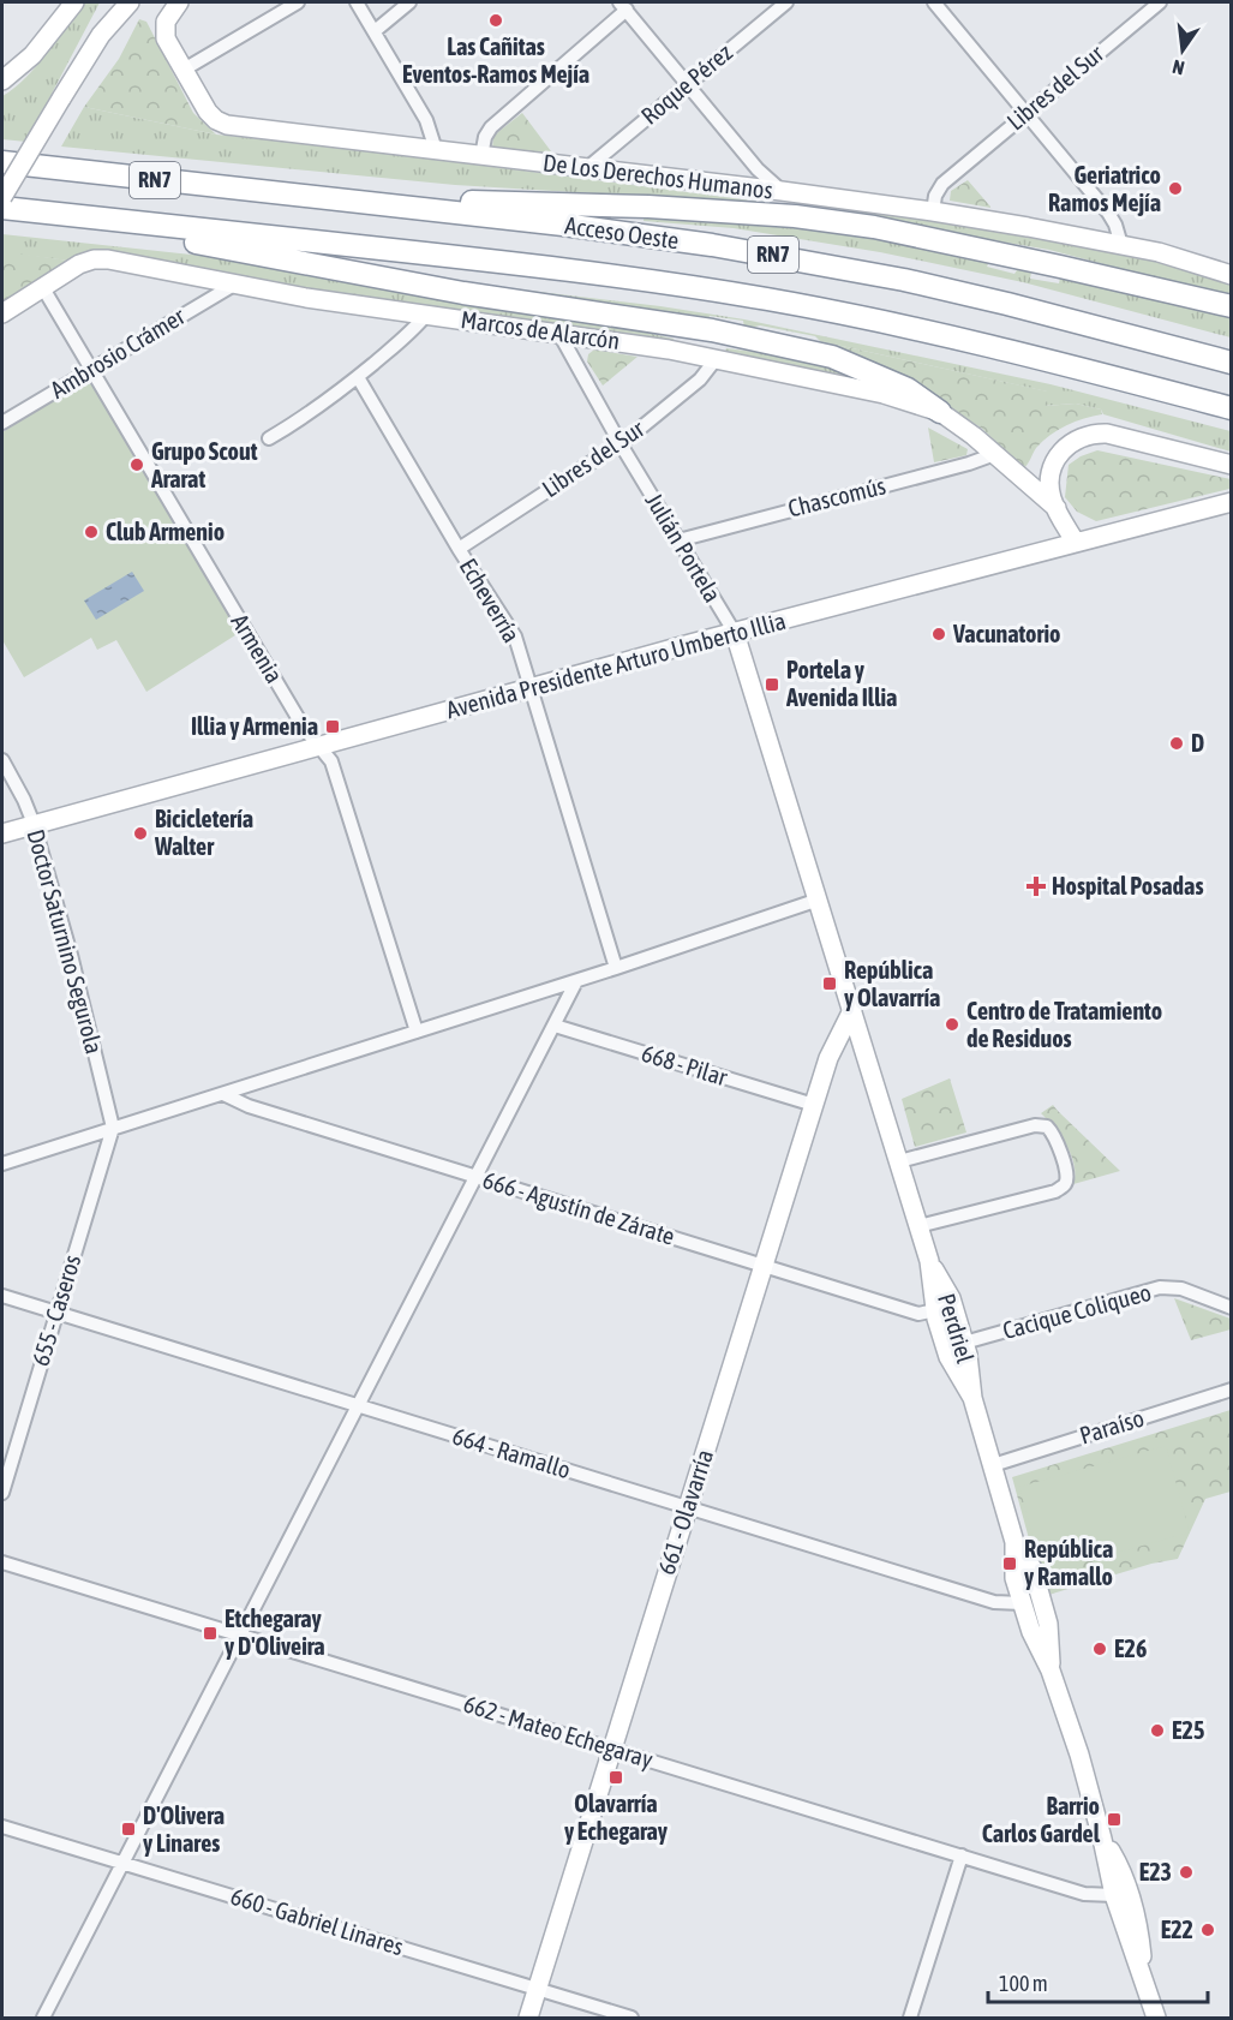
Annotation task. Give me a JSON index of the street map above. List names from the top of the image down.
{
  "streets": {
    "highway": ["RN7", "Acceso Oeste"],
    "street": [
      "Roque Pérez",
      "Libres del Sur",
      "De Los Derechos Humanos",
      "Marcos de Alarcón",
      "Ambrosio Crámer",
      "Chascomús",
      "Julián Portela",
      "Echeverría",
      "Armenia",
      "Avenida Presidente Arturo Umberto Illia",
      "Doctor Saturnino Segurola",
      "668 - Pilar",
      "666 - Agustín de Zárate",
      "655 - Caseros",
      "Cacique Coliqueo",
      "Perdriel",
      "Paraíso",
      "664 - Ramallo",
      "661 - Olavarría",
      "662 - Mateo Echegaray",
      "660 - Gabriel Linares"
    ]
  },
  "crossings": [
    ["Roque Pérez", "De Los Derechos Humanos"],
    ["Libres del Sur", "De Los Derechos Humanos"],
    ["Libres del Sur", "Marcos de Alarcón"],
    ["Libres del Sur", "Julián Portela"],
    ["Libres del Sur", "Echeverría"],
    ["Marcos de Alarcón", "Ambrosio Crámer"],
    ["Marcos de Alarcón", "Chascomús"],
    ["Marcos de Alarcón", "Julián Portela"],
    ["Marcos de Alarcón", "Armenia"],
    ["Marcos de Alarcón", "Avenida Presidente Arturo Umberto Illia"],
    ["Ambrosio Crámer", "Armenia"],
    ["Chascomús", "Julián Portela"],
    ["Julián Portela", "Avenida Presidente Arturo Umberto Illia"],
    ["Julián Portela", "Perdriel"],
    ["Julián Portela", "661 - Olavarría"],
    ["Echeverría", "Avenida Presidente Arturo Umberto Illia"],
    ["Armenia", "Avenida Presidente Arturo Umberto Illia"],
    ["Avenida Presidente Arturo Umberto Illia", "Doctor Saturnino Segurola"],
    ["Doctor Saturnino Segurola", "655 - Caseros"],
    ["668 - Pilar", "661 - Olavarría"],
    ["666 - Agustín de Zárate", "661 - Olavarría"],
    ["655 - Caseros", "664 - Ramallo"],
    ["Cacique Coliqueo", "Perdriel"],
    ["664 - Ramallo", "661 - Olavarría"],
    ["661 - Olavarría", "662 - Mateo Echegaray"],
    ["661 - Olavarría", "660 - Gabriel Linares"]
  ],
  "places": {
    "other": [
      "Las Cañitas Eventos-Ramos Mejía",
      "Geriatrico Ramos Mejía",
      "Grupo Scout Ararat",
      "Club Armenio",
      "Vacunatorio",
      "D",
      "Bicicletería Walter",
      "Centro de Tratamiento de Residuos",
      "E26",
      "E25",
      "E23",
      "E22"
    ],
    "transit": [
      "Portela y Avenida Illia",
      "Illia y Armenia",
      "República y Olavarría",
      "República y Ramallo",
      "Etchegaray y D'Oliveira",
      "Olavarría y Echegaray",
      "Barrio Carlos Gardel",
      "D'Olivera y Linares"
    ],
    "health": ["Hospital Posadas"]
  },
  "scale_bar": "100 m",
  "north": "bottom"
}
